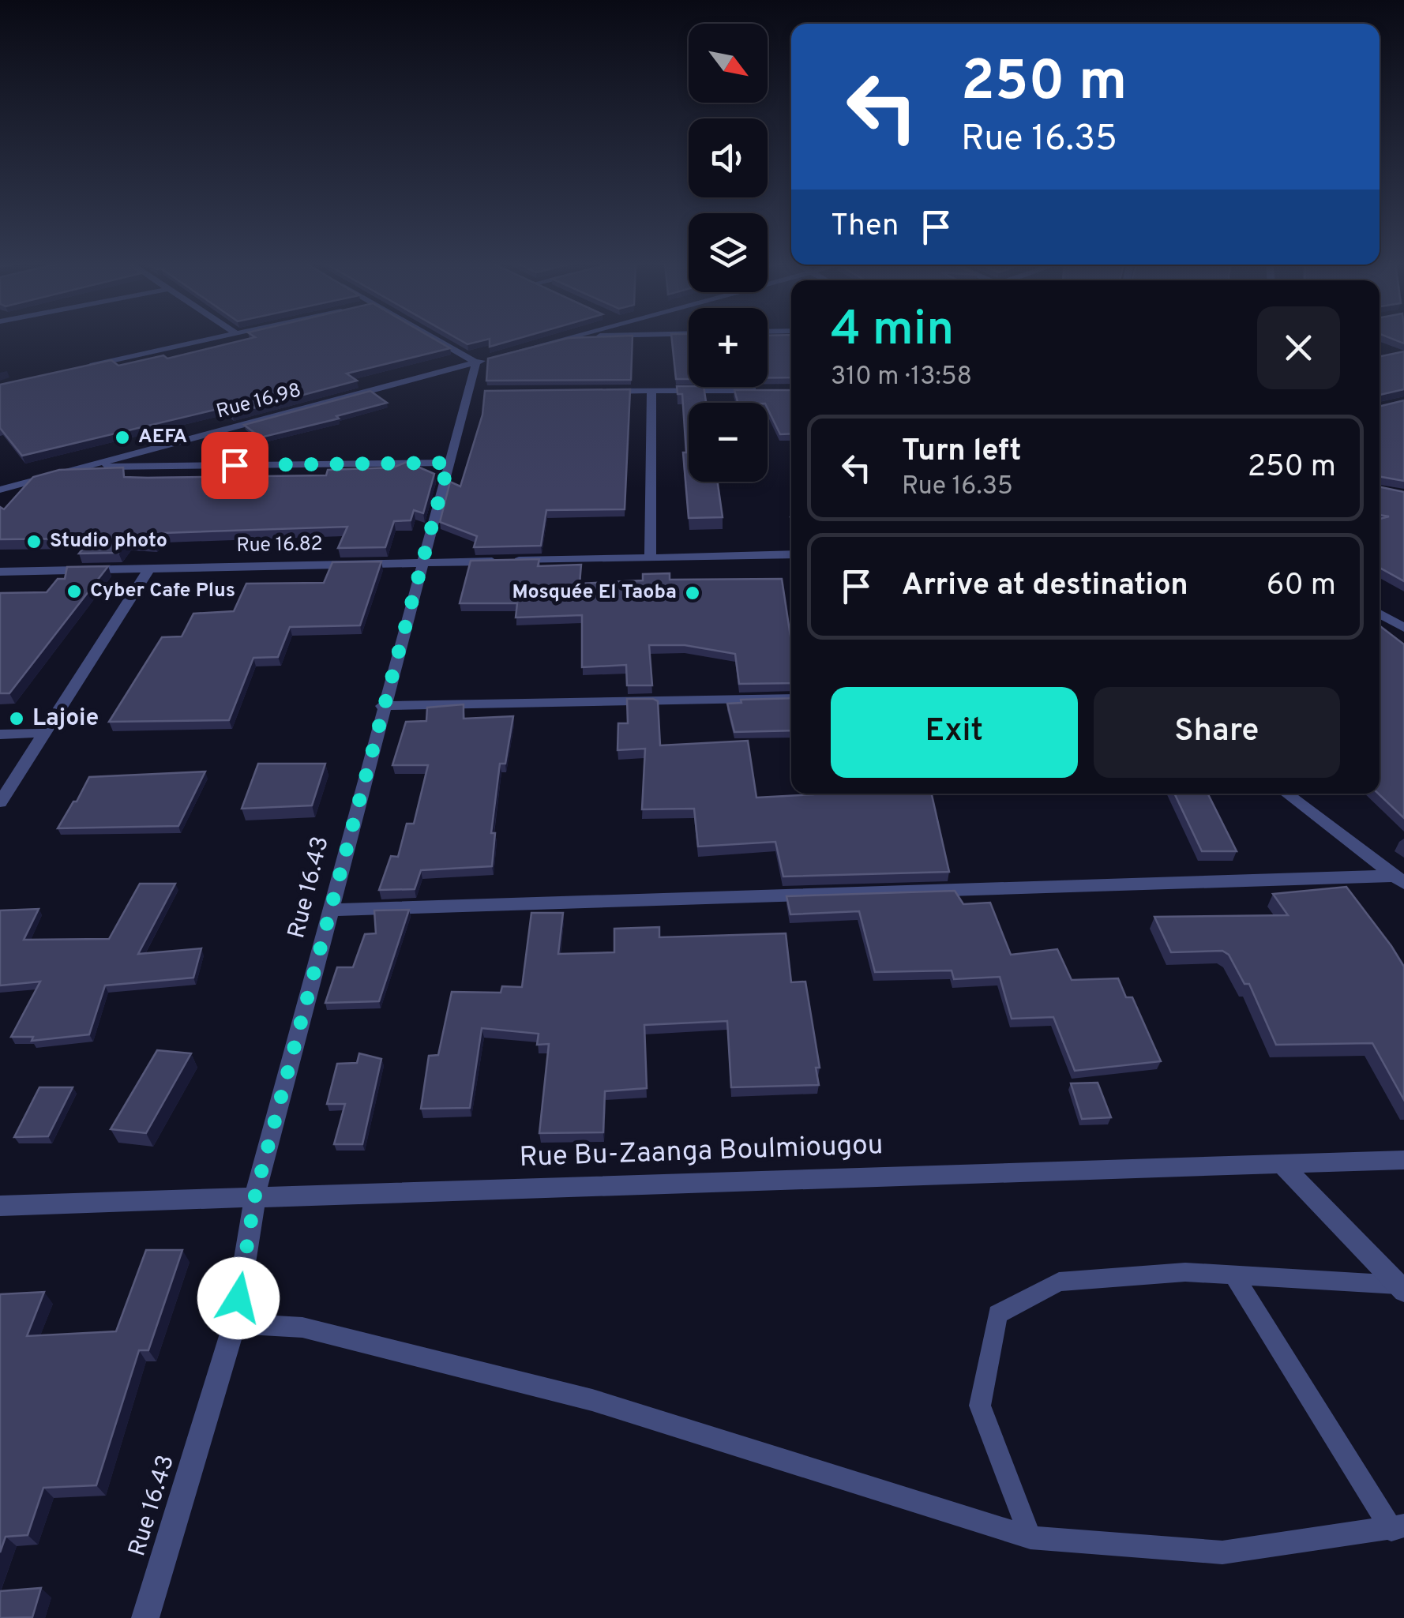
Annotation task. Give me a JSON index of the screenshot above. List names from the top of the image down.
{
  "streets": {
    "street": [
      "Rue 16.98",
      "Rue 16.82",
      "Rue 16.43",
      "Rue Bu-Zaanga Boulmiougou"
    ]
  },
  "crossings": [
    ["Rue 16.98", "Rue 16.43"],
    ["Rue 16.82", "Rue 16.43"],
    ["Rue 16.43", "Rue Bu-Zaanga Boulmiougou"]
  ],
  "places": [
    "AEFA",
    "Studio photo",
    "Cyber Cafe Plus",
    "Mosquée El Taoba",
    "Lajoie"
  ],
  "north": "bottom right",
  "page": {
    "map_buttons": ["+", "−"],
    "turn": ["250 m", "Rue 16.35"],
    "then": "Then",
    "heading": ["4 min", "310 m · 13:58"],
    "list": [
      {
        "name": "Turn left",
        "note": "Rue 16.35",
        "value": "250 m"
      },
      {
        "name": "Arrive at destination",
        "value": "60 m"
      }
    ],
    "buttons": ["Exit", "Share"]
  }
}
